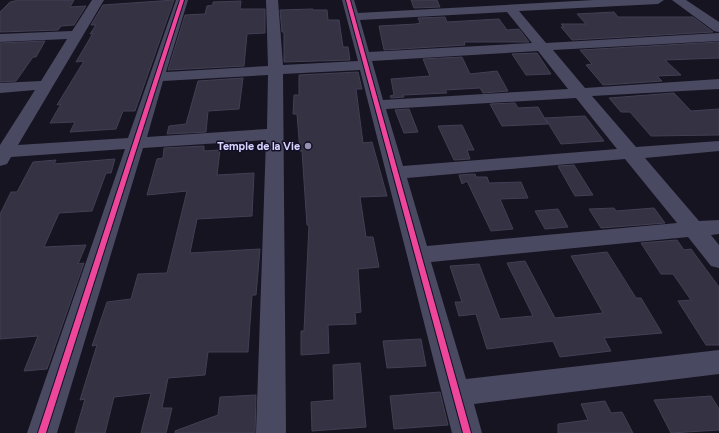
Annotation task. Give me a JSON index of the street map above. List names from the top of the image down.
{
  "places": ["Temple de la Vie"]
}
